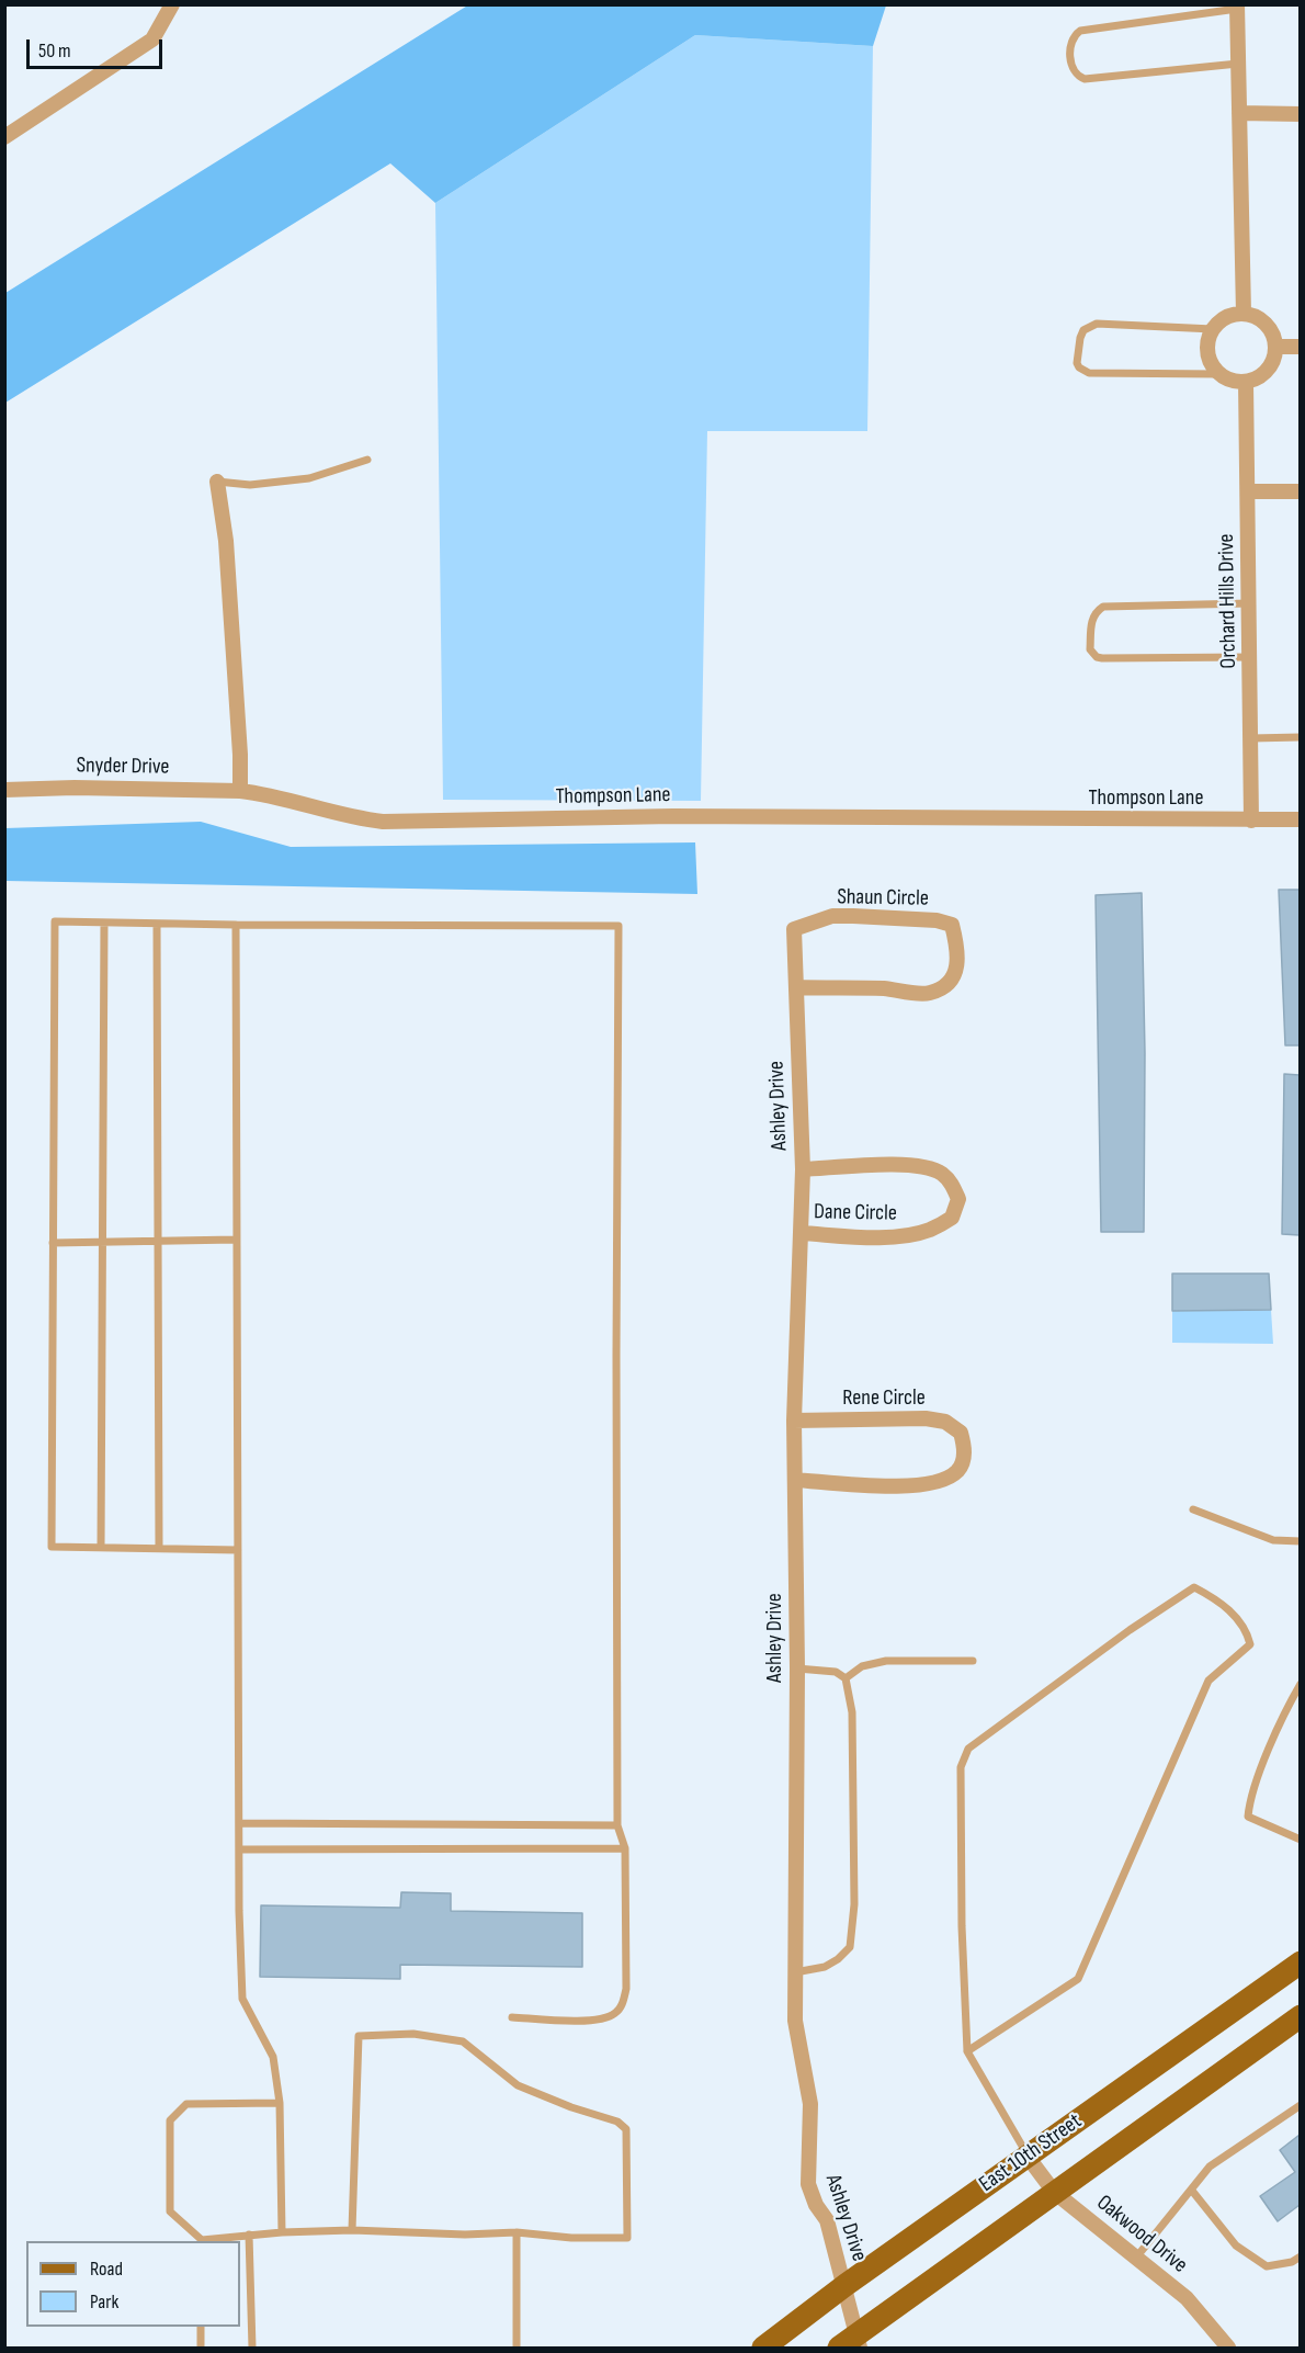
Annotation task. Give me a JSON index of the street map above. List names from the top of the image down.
{
  "streets": {
    "main road": ["East 10th Street"],
    "street": [
      "Orchard Hills Drive",
      "Snyder Drive",
      "Thompson Lane",
      "Shaun Circle",
      "Ashley Drive",
      "Dane Circle",
      "Rene Circle",
      "Oakwood Drive"
    ]
  },
  "crossings": [
    ["Orchard Hills Drive", "Thompson Lane"],
    ["Snyder Drive", "Thompson Lane"],
    ["Shaun Circle", "Ashley Drive"],
    ["Ashley Drive", "Dane Circle"],
    ["Ashley Drive", "Rene Circle"],
    ["Ashley Drive", "East 10th Street"],
    ["East 10th Street", "Oakwood Drive"]
  ],
  "legend": ["Road", "Park"],
  "scale_bar": "50 m"
}
